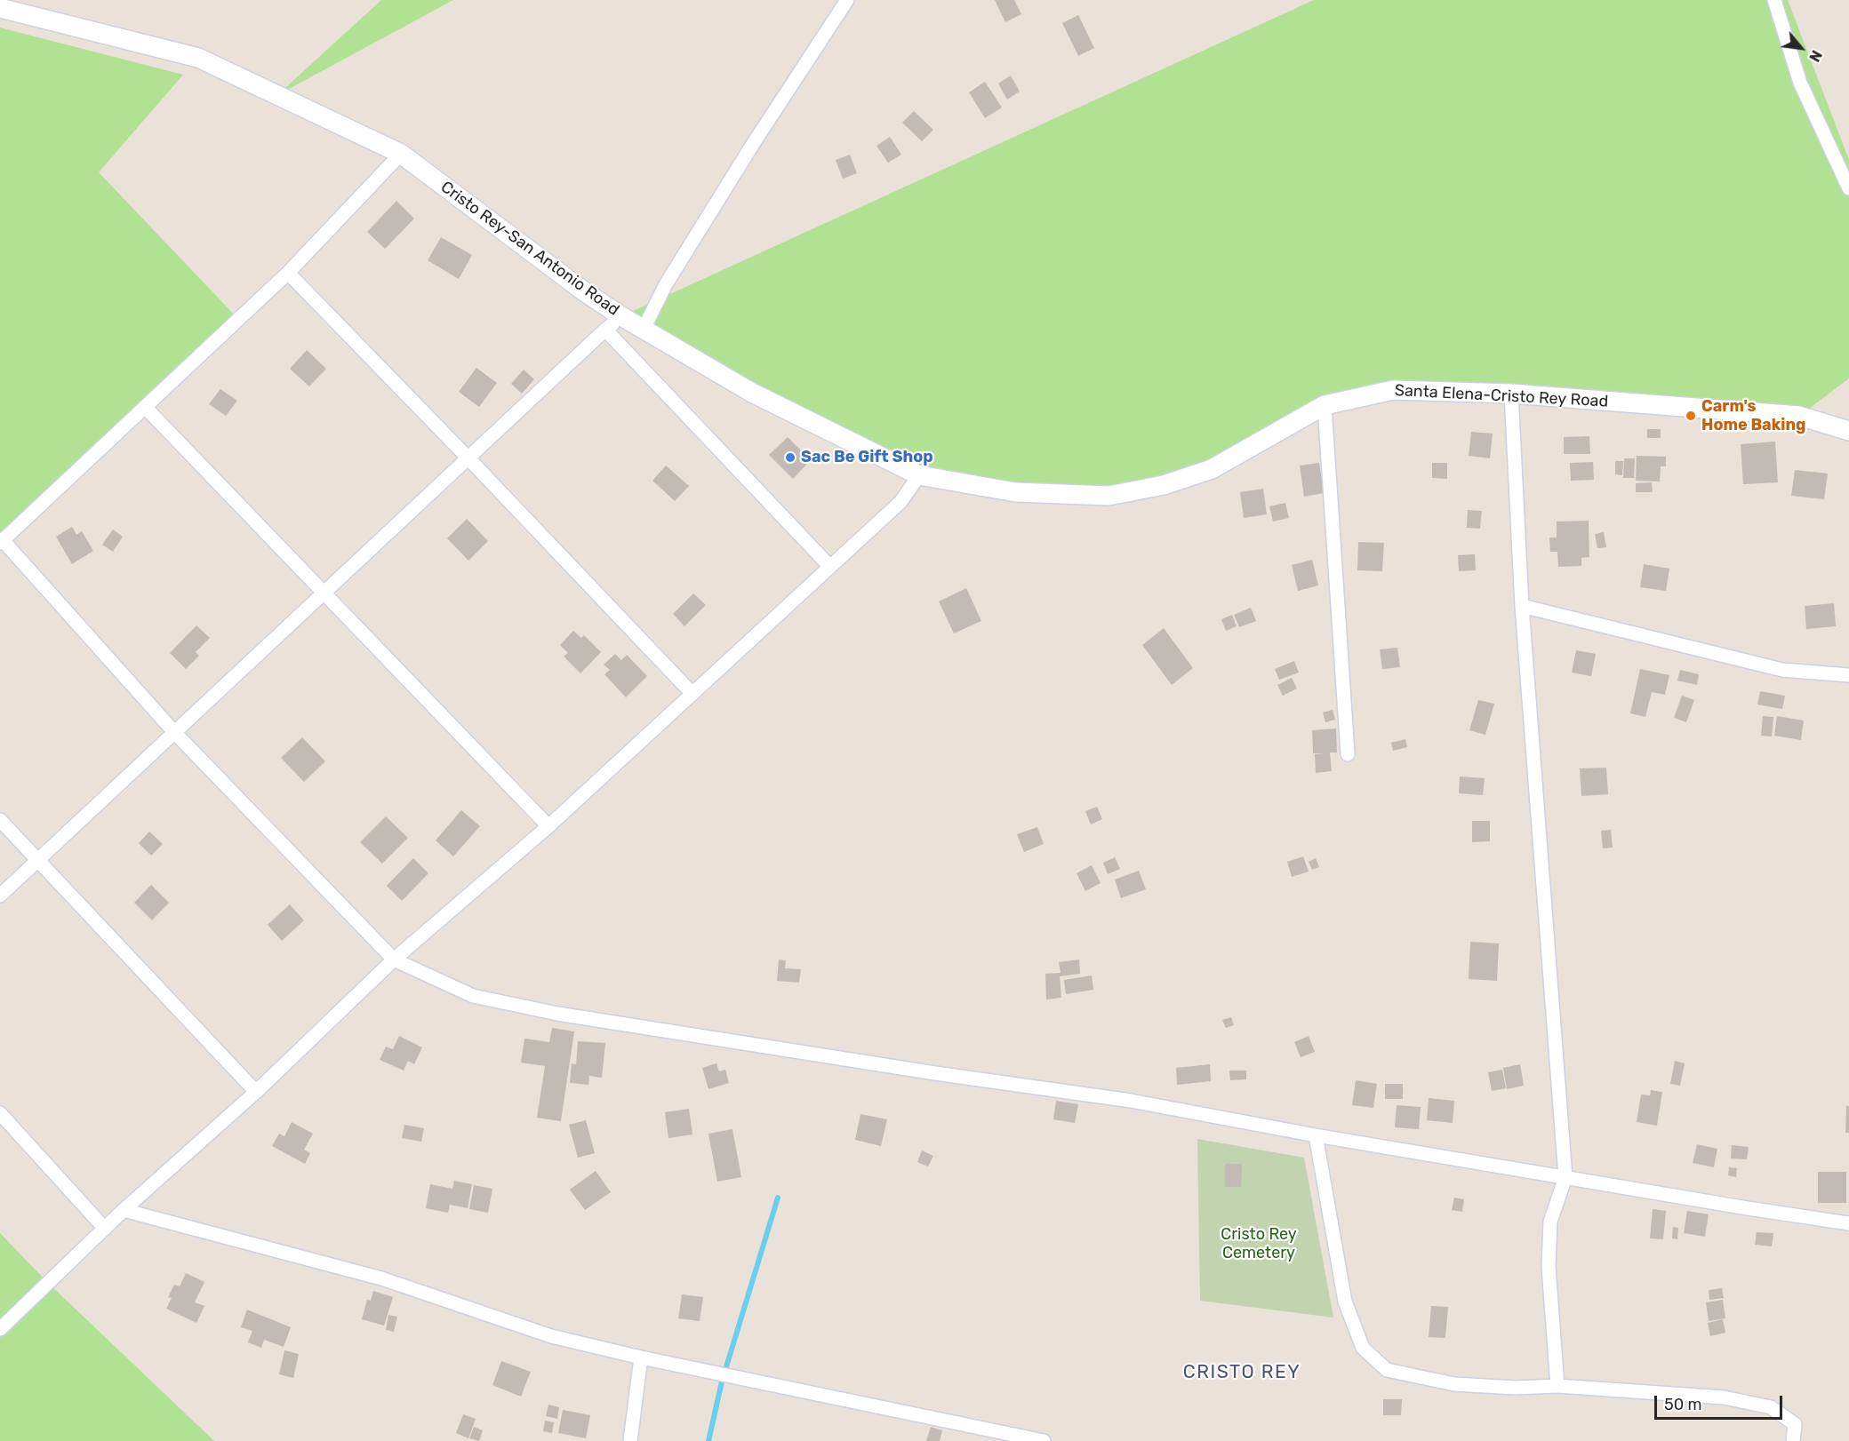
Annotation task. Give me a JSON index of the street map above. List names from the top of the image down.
{
  "streets": {
    "main road": ["Cristo Rey-San Antonio Road", "Santa Elena-Cristo Rey Road"]
  },
  "crossings": [
    ["Cristo Rey-San Antonio Road", "Santa Elena-Cristo Rey Road"]
  ],
  "districts": ["CRISTO REY"],
  "parks": ["Cristo Rey Cemetery"],
  "places": ["Carm's Home Baking", "Sac Be Gift Shop"],
  "scale_bar": "50 m",
  "north": "bottom right"
}
